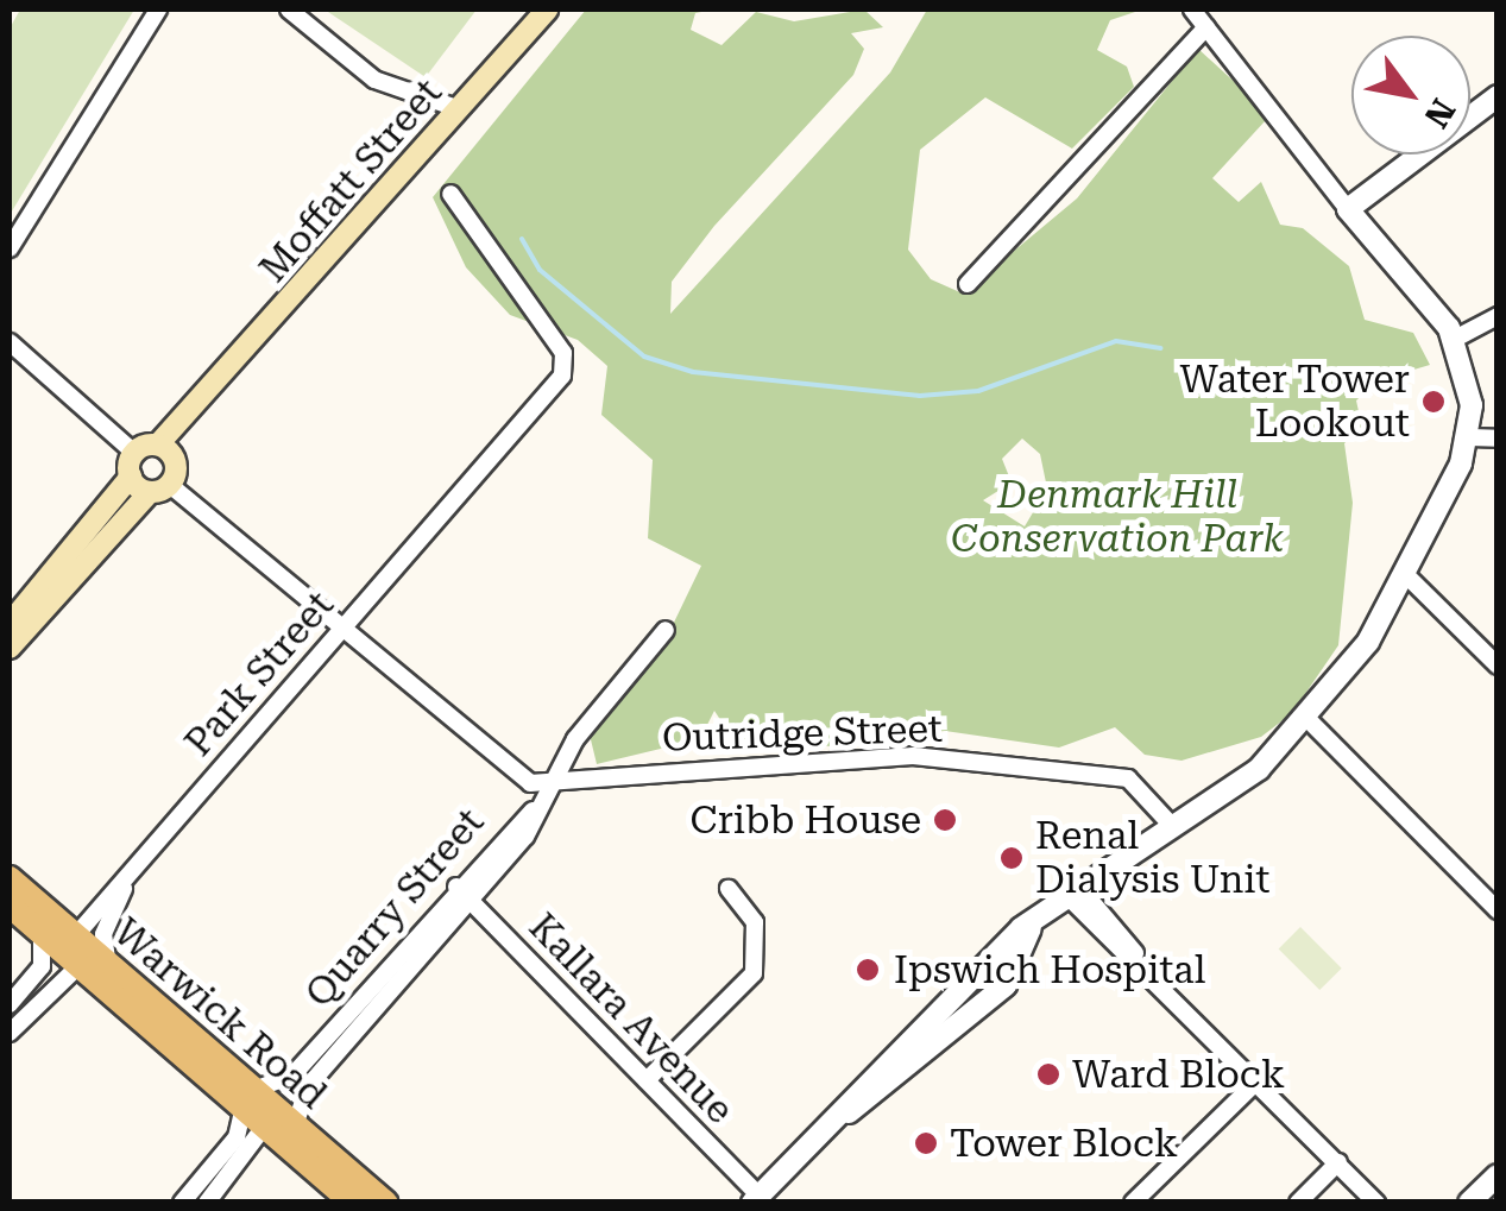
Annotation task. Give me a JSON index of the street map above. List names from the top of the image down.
{
  "streets": {
    "main road": ["Moffatt Street", "Warwick Road"],
    "street": [
      "Park Street",
      "Outridge Street",
      "Quarry Street",
      "Kallara Avenue"
    ]
  },
  "crossings": [
    ["Park Street", "Warwick Road"],
    ["Outridge Street", "Quarry Street"],
    ["Quarry Street", "Warwick Road"],
    ["Quarry Street", "Kallara Avenue"]
  ],
  "parks": ["Denmark Hill Conservation Park"],
  "places": [
    "Water Tower Lookout",
    "Cribb House",
    "Renal Dialysis Unit",
    "Ipswich Hospital",
    "Ward Block",
    "Tower Block"
  ],
  "north": "bottom right"
}
